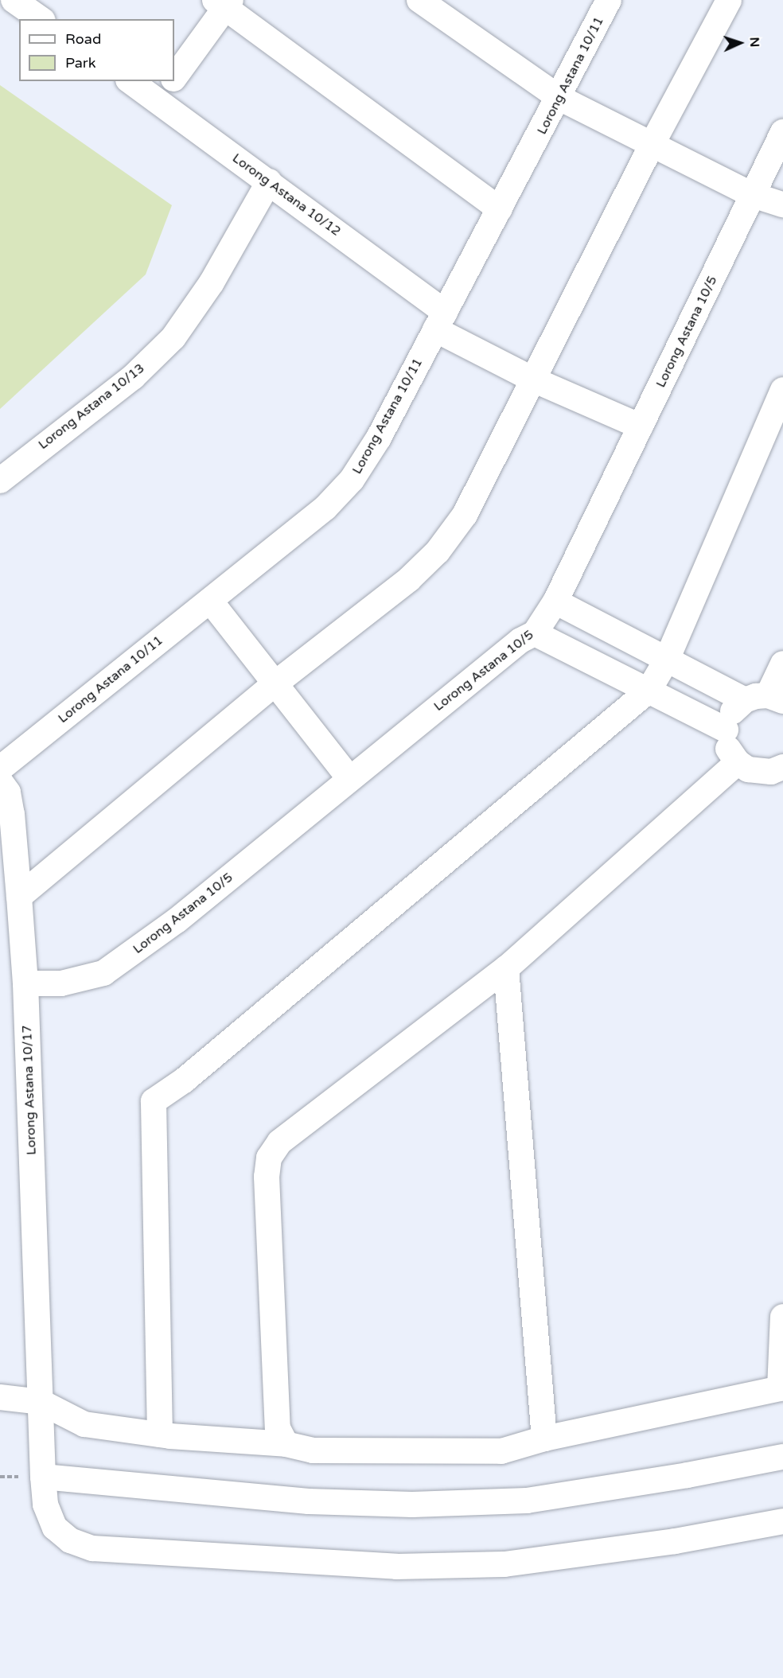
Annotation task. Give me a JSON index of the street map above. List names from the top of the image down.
{
  "streets": {
    "street": [
      "Lorong Astana 10/11",
      "Lorong Astana 10/12",
      "Lorong Astana 10/5",
      "Lorong Astana 10/13",
      "Lorong Astana 10/17"
    ]
  },
  "crossings": [
    ["Lorong Astana 10/11", "Lorong Astana 10/12"],
    ["Lorong Astana 10/12", "Lorong Astana 10/5"],
    ["Lorong Astana 10/12", "Lorong Astana 10/13"],
    ["Lorong Astana 10/5", "Lorong Astana 10/17"]
  ],
  "legend": ["Road", "Park"],
  "north": "right"
}
